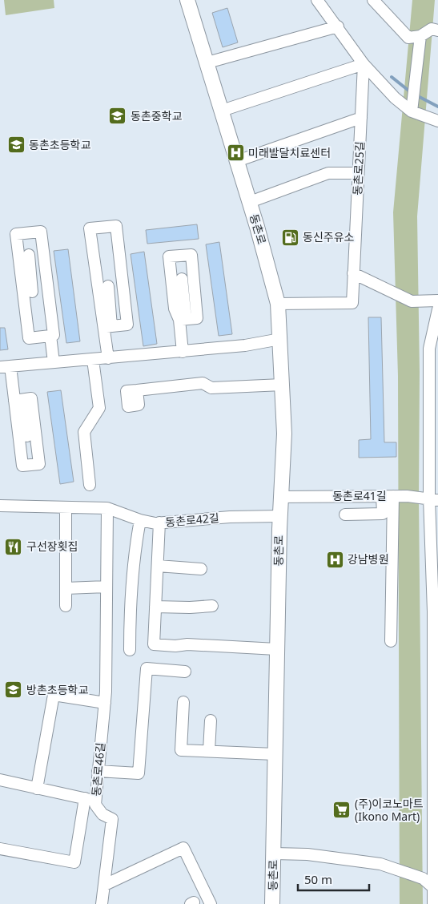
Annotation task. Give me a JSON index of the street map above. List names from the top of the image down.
{
  "streets": {
    "main road": ["동촌로"],
    "street": [
      "동촌로25길",
      "동촌로41길",
      "동촌로42길",
      "동촌로46길"
    ]
  },
  "crossings": [
    ["동촌로25길", "동촌로"],
    ["동촌로", "동촌로41길"],
    ["동촌로", "동촌로42길"]
  ],
  "places": {
    "school or university": ["동촌중학교", "동촌초등학교", "방촌초등학교"],
    "hospital": ["미래발달치료센터", "강남병원"],
    "fuel station": ["동신주유소"],
    "restaurant": ["구선장횟집"],
    "supermarket": ["(주)이코노마트 (Ikono Mart)"]
  },
  "scale_bar": "50 m"
}
